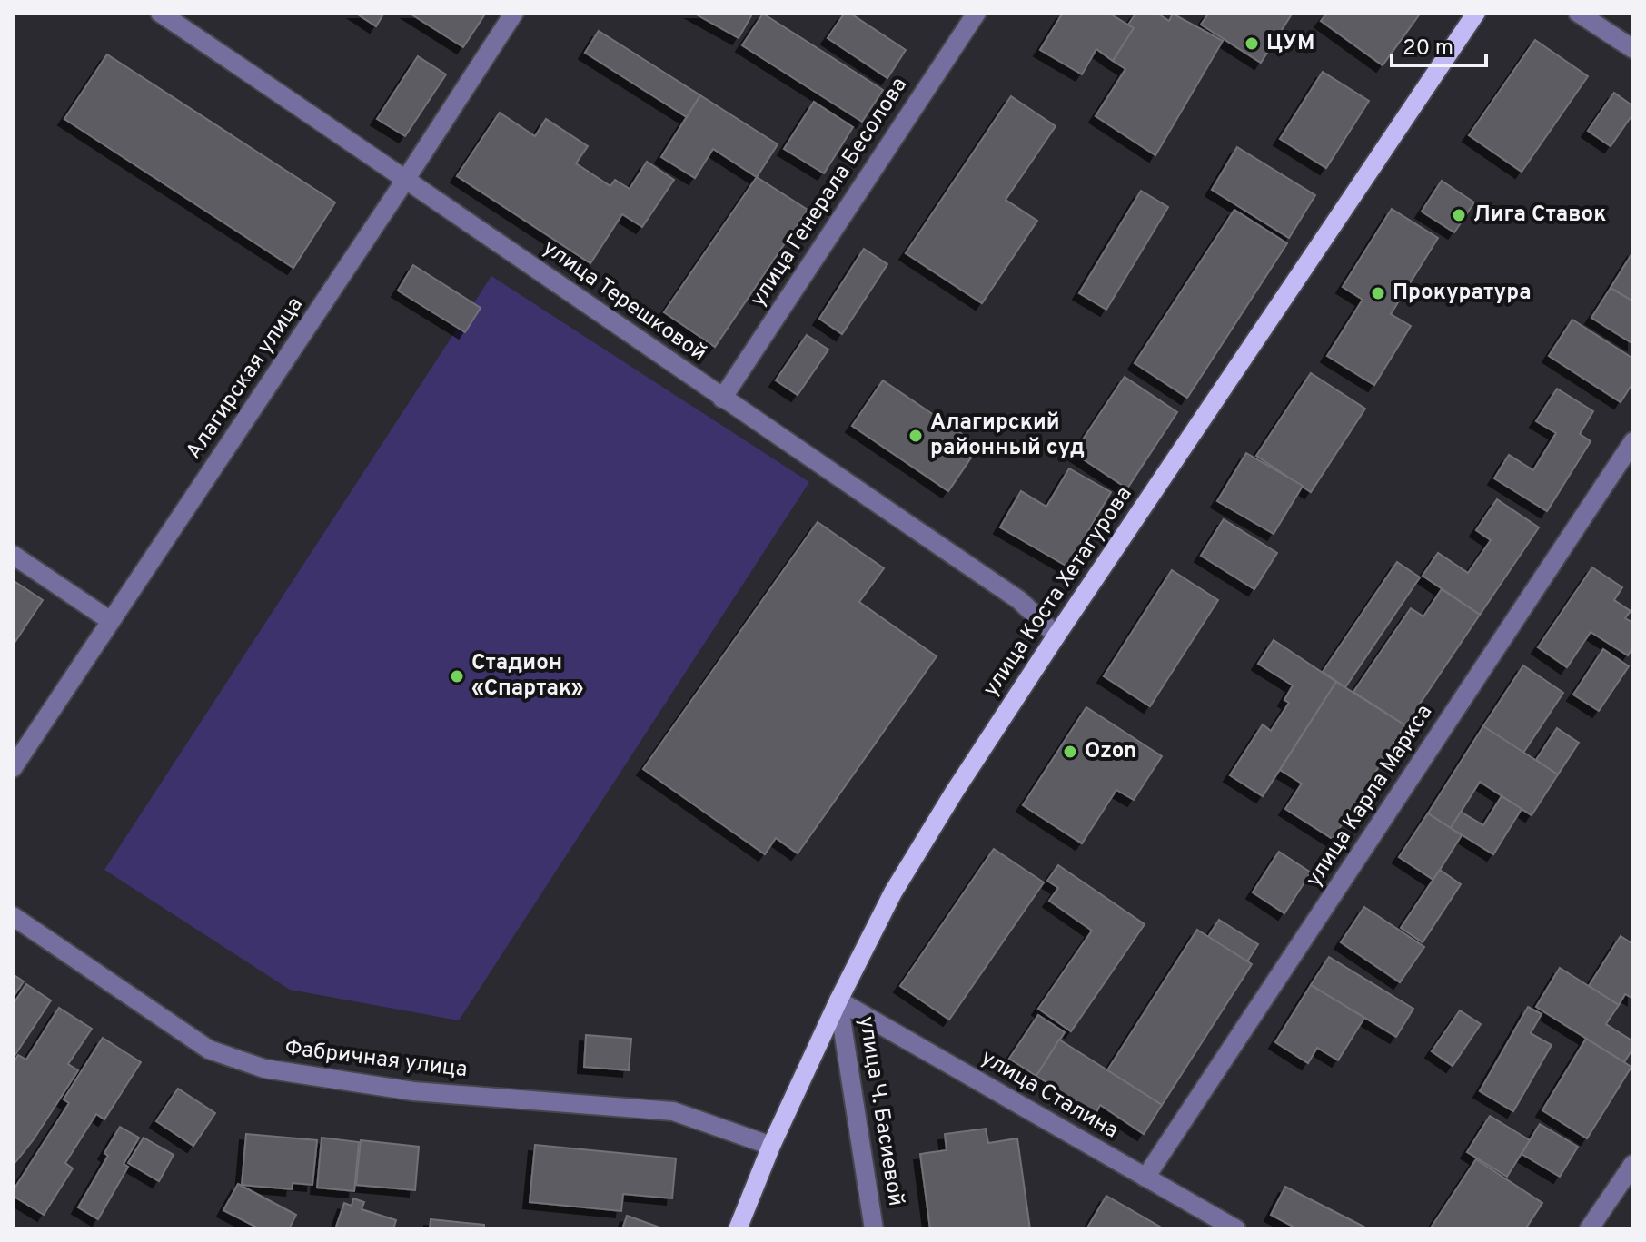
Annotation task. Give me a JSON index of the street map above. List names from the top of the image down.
{
  "streets": {
    "main road": ["улица Коста Хетагурова"],
    "street": [
      "улица Генерала Бесолова",
      "улица Терешковой",
      "Алагирская улица",
      "улица Карла Маркса",
      "Фабричная улица",
      "улица Сталина",
      "улица Ч. Басиевой"
    ]
  },
  "crossings": [
    ["улица Генерала Бесолова", "улица Терешковой"],
    ["улица Терешковой", "Алагирская улица"],
    ["улица Терешковой", "улица Коста Хетагурова"],
    ["улица Коста Хетагурова", "Фабричная улица"],
    ["улица Коста Хетагурова", "улица Сталина"],
    ["улица Коста Хетагурова", "улица Ч. Басиевой"],
    ["улица Карла Маркса", "улица Сталина"],
    ["улица Сталина", "улица Ч. Басиевой"]
  ],
  "places": [
    "ЦУМ",
    "Лига Ставок",
    "Прокуратура",
    "Алагирский районный суд",
    "Стадион «Спартак»",
    "Ozon"
  ],
  "scale_bar": "20 m"
}
